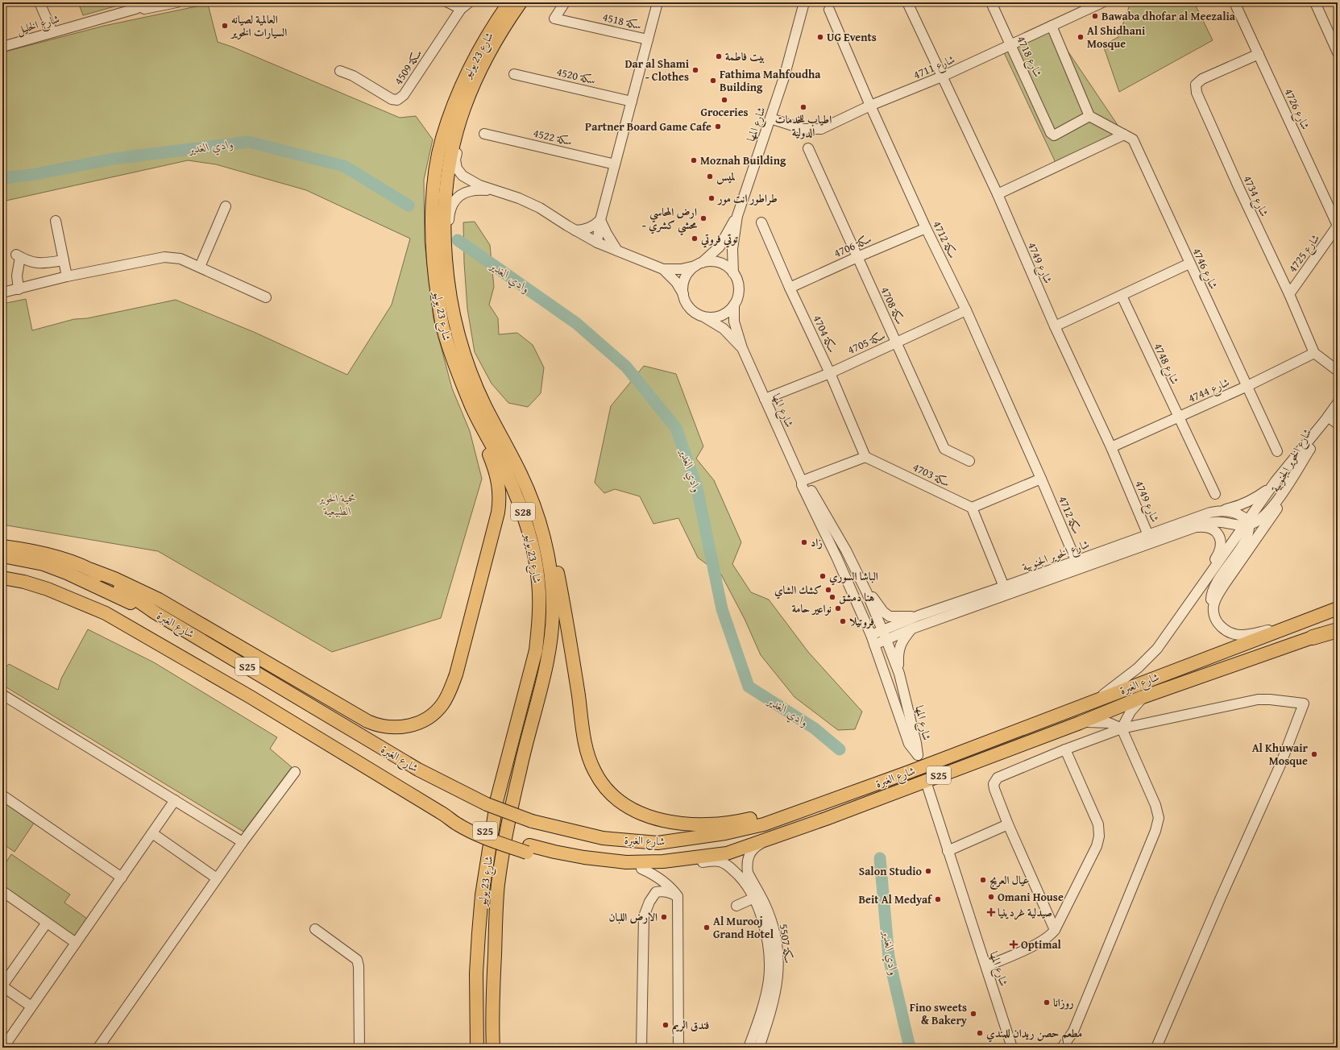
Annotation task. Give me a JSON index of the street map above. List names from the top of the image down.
{
  "streets": {
    "main road": [
      "شارع 23 يوليو",
      "S28",
      "شارع الغبرة",
      "S25"
    ],
    "street": [
      "سكة 4518",
      "شارع الخليل",
      "4718 شارع",
      "سكة 4509",
      "4711 شارع",
      "سكة 4520",
      "4726 شارع",
      "شارع المها",
      "سكة 4522",
      "4734 شارع",
      "سكة 4712",
      "4706 سكة",
      "4725 شارع",
      "4749 شارع",
      "4746 شارع",
      "سكة 4708",
      "سكة 4704",
      "4705 سكة",
      "4748 شارع",
      "4744 شارع",
      "شارع الخوير الجنوبية",
      "4703 سكة",
      "سكة 5507"
    ]
  },
  "crossings": [
    ["4718 شارع", "4711 شارع"],
    ["4718 شارع", "4746 شارع"],
    ["4711 شارع", "شارع المها"],
    ["4711 شارع", "سكة 4712"],
    ["4711 شارع", "4749 شارع"],
    ["4726 شارع", "4734 شارع"],
    ["4726 شارع", "4725 شارع"],
    ["شارع المها", "4705 سكة"],
    ["شارع المها", "شارع الخوير الجنوبية"],
    ["4734 شارع", "4725 شارع"],
    ["4734 شارع", "4744 شارع"],
    ["سكة 4712", "4706 سكة"],
    ["سكة 4712", "4705 سكة"],
    ["سكة 4712", "شارع الخوير الجنوبية"],
    ["4706 سكة", "سكة 4708"],
    ["4706 سكة", "سكة 4704"],
    ["4749 شارع", "4744 شارع"],
    ["4749 شارع", "شارع الخوير الجنوبية"],
    ["4746 شارع", "4744 شارع"],
    ["سكة 4708", "4705 سكة"],
    ["سكة 4704", "4705 سكة"],
    ["سكة 4704", "4703 سكة"],
    ["4748 شارع", "4744 شارع"],
    ["شارع الخوير الجنوبية", "شارع الغبرة"],
    ["شارع الغبرة", "سكة 5507"]
  ],
  "water": ["وادي الغدير"],
  "parks": ["محمية الخوير الطبيعية"],
  "places": {
    "other": [
      "Bawaba dhofar al Meezalia",
      "العالمية لصيانه السيارات الخوير",
      "UG Events",
      "Al Shidhani Mosque",
      "بيت فاطمة",
      "Dar al Shami - Clothes",
      "Fathima Mahfoudha Building",
      "Groceries",
      "اطياب للخدمات الدولية",
      "Partner Board Game Cafe",
      "Moznah Building",
      "لميس",
      "طراطور انت مور",
      "ارض المحاسي - محشي كشري",
      "توتي فروتي",
      "زاد",
      "الباشا السوري",
      "كشك الشاي",
      "هنا دمشق",
      "نواعير حامة",
      "فروتيلا",
      "Al Khuwair Mosque",
      "Salon Studio",
      "عيال العريج",
      "Omani House",
      "Beit Al Medyaf",
      "الارض اللبان",
      "Al Murooj Grand Hotel",
      "روزانا",
      "Fino sweets & Bakery",
      "فندق الريم",
      "مطعم حصن ريدان للمندي"
    ],
    "health": ["صيدلية غردينيا", "Optimal"]
  }
}
